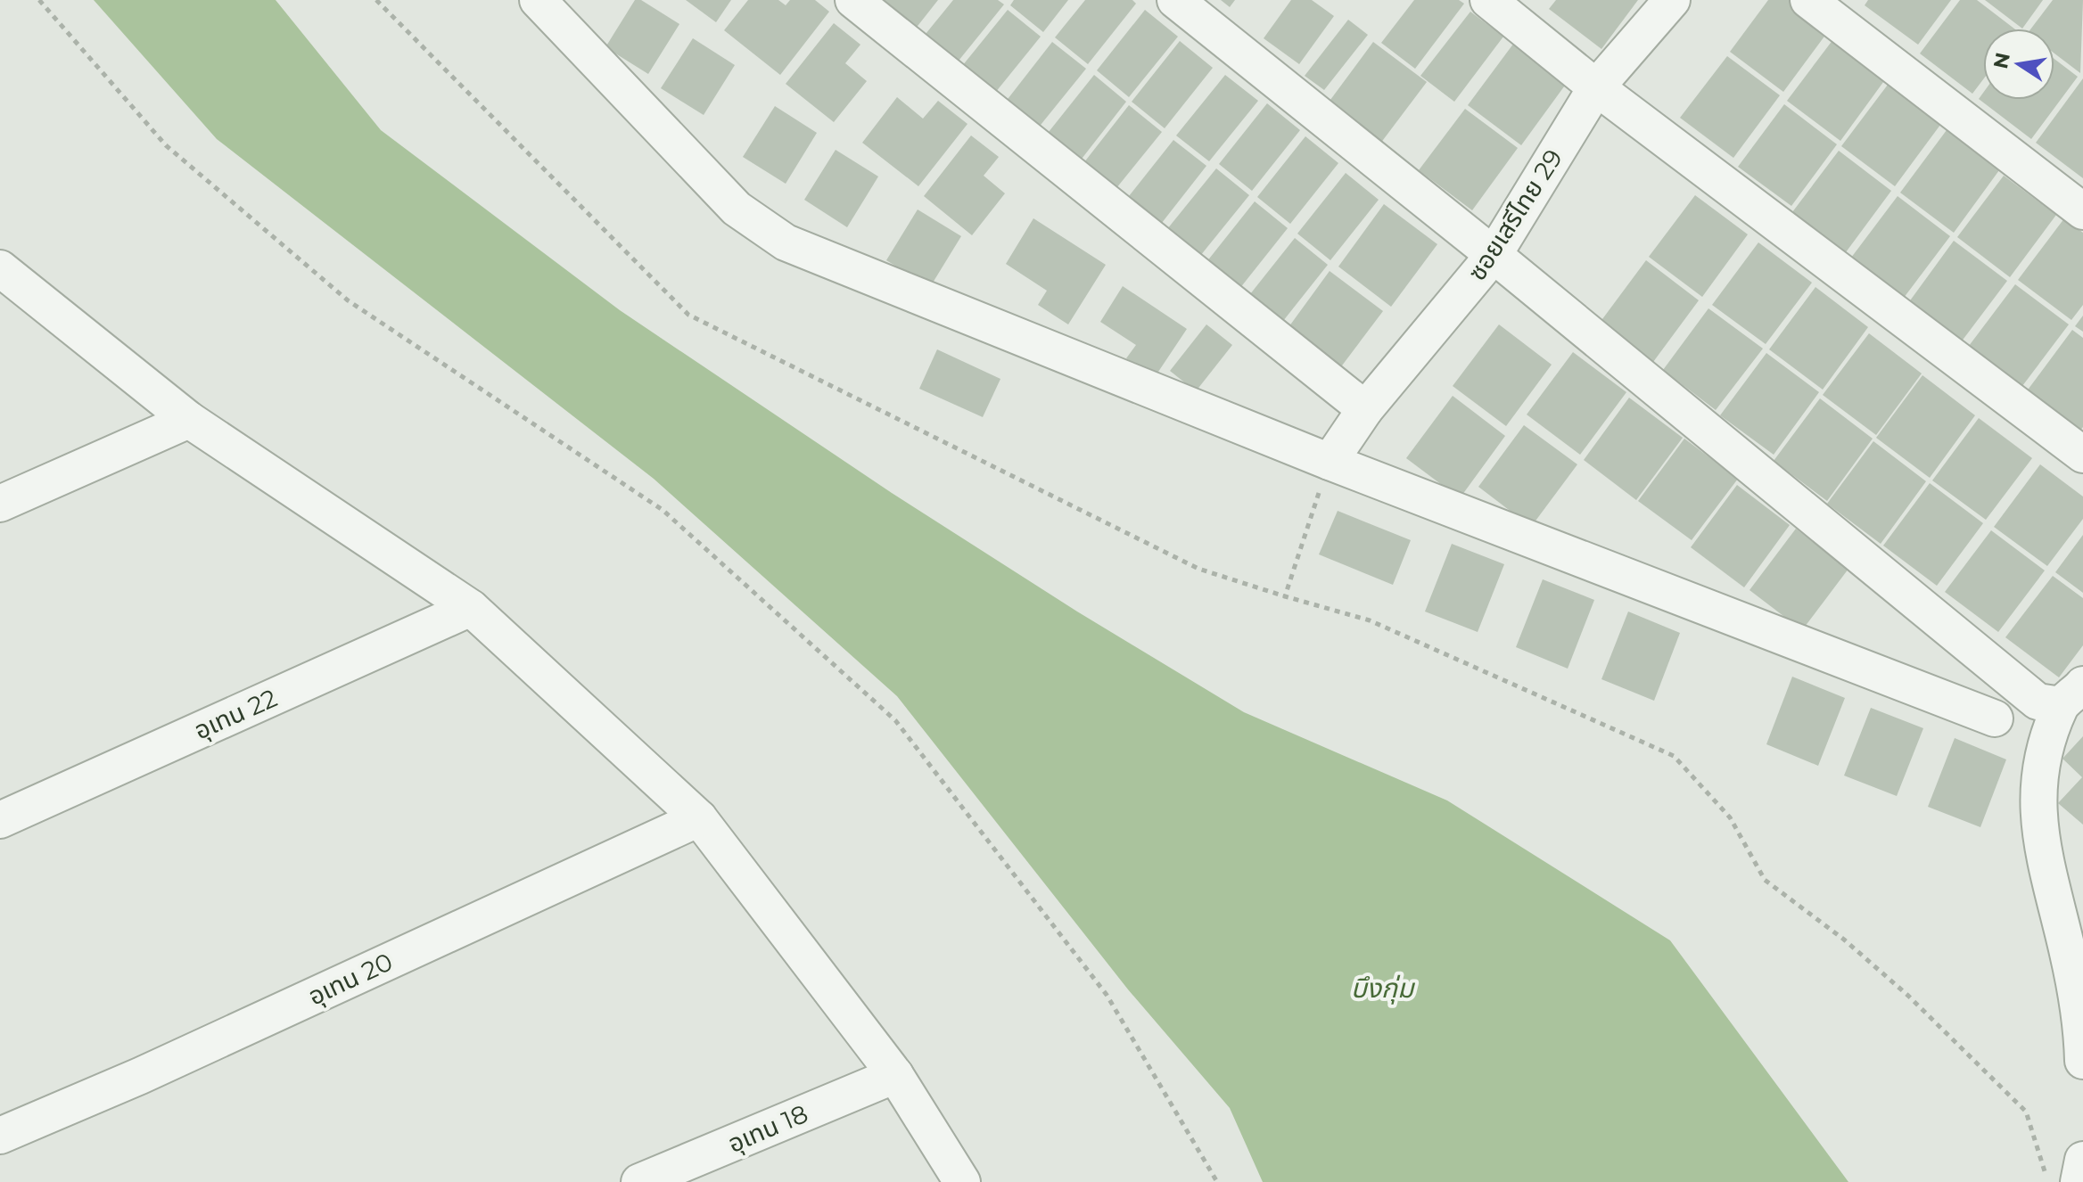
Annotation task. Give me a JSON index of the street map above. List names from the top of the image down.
{
  "streets": {
    "street": [
      "ซอยเสรีไทย 29",
      "อุเทน 22",
      "อุเทน 20",
      "อุเทน 18"
    ]
  },
  "water": ["บึงกุ่ม"],
  "north": "left"
}
